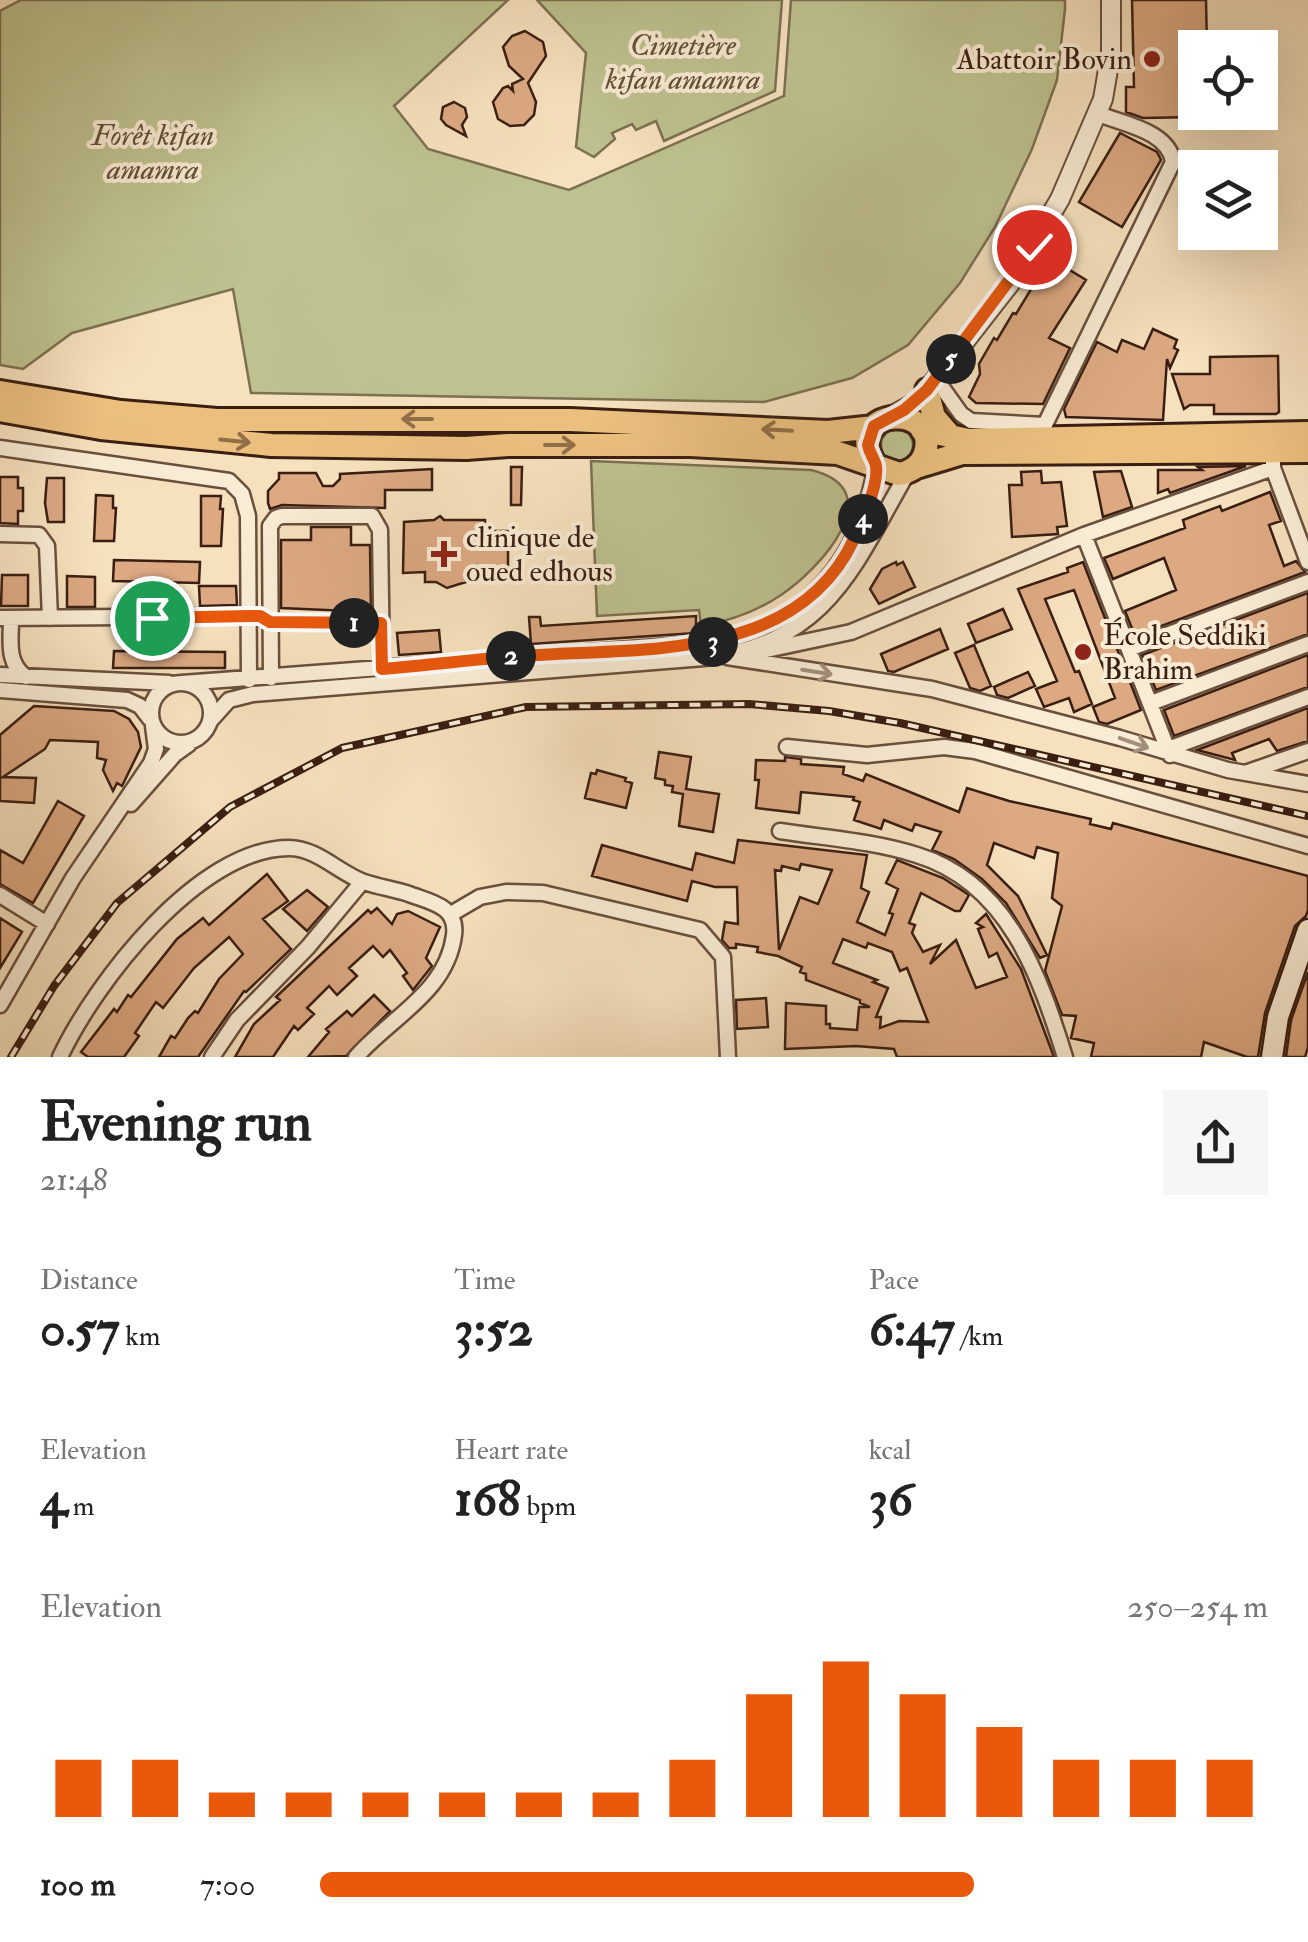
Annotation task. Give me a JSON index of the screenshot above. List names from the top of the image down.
{
  "parks": ["Cimetière kifan amamra", "Forêt kifan amamra"],
  "places": {
    "other": ["Abattoir Bovin", "École Seddiki Brahim"],
    "health": ["clinique de oued edhous"]
  },
  "page": {
    "pins": [
      "5",
      "4",
      "1",
      "3",
      "2"
    ],
    "heading": ["Evening run", "21:48"],
    "stats": [
      ["Distance", "0.57 km"],
      ["Time", "3:52"],
      ["Pace", "6:47 /km"],
      ["Elevation", "4 m"],
      ["Heart rate", "168 bpm"],
      ["kcal", "36"]
    ],
    "chart": ["Elevation", "250–254 m"],
    "list": [
      {
        "name": "100 m",
        "note": "7:00"
      }
    ]
  }
}
